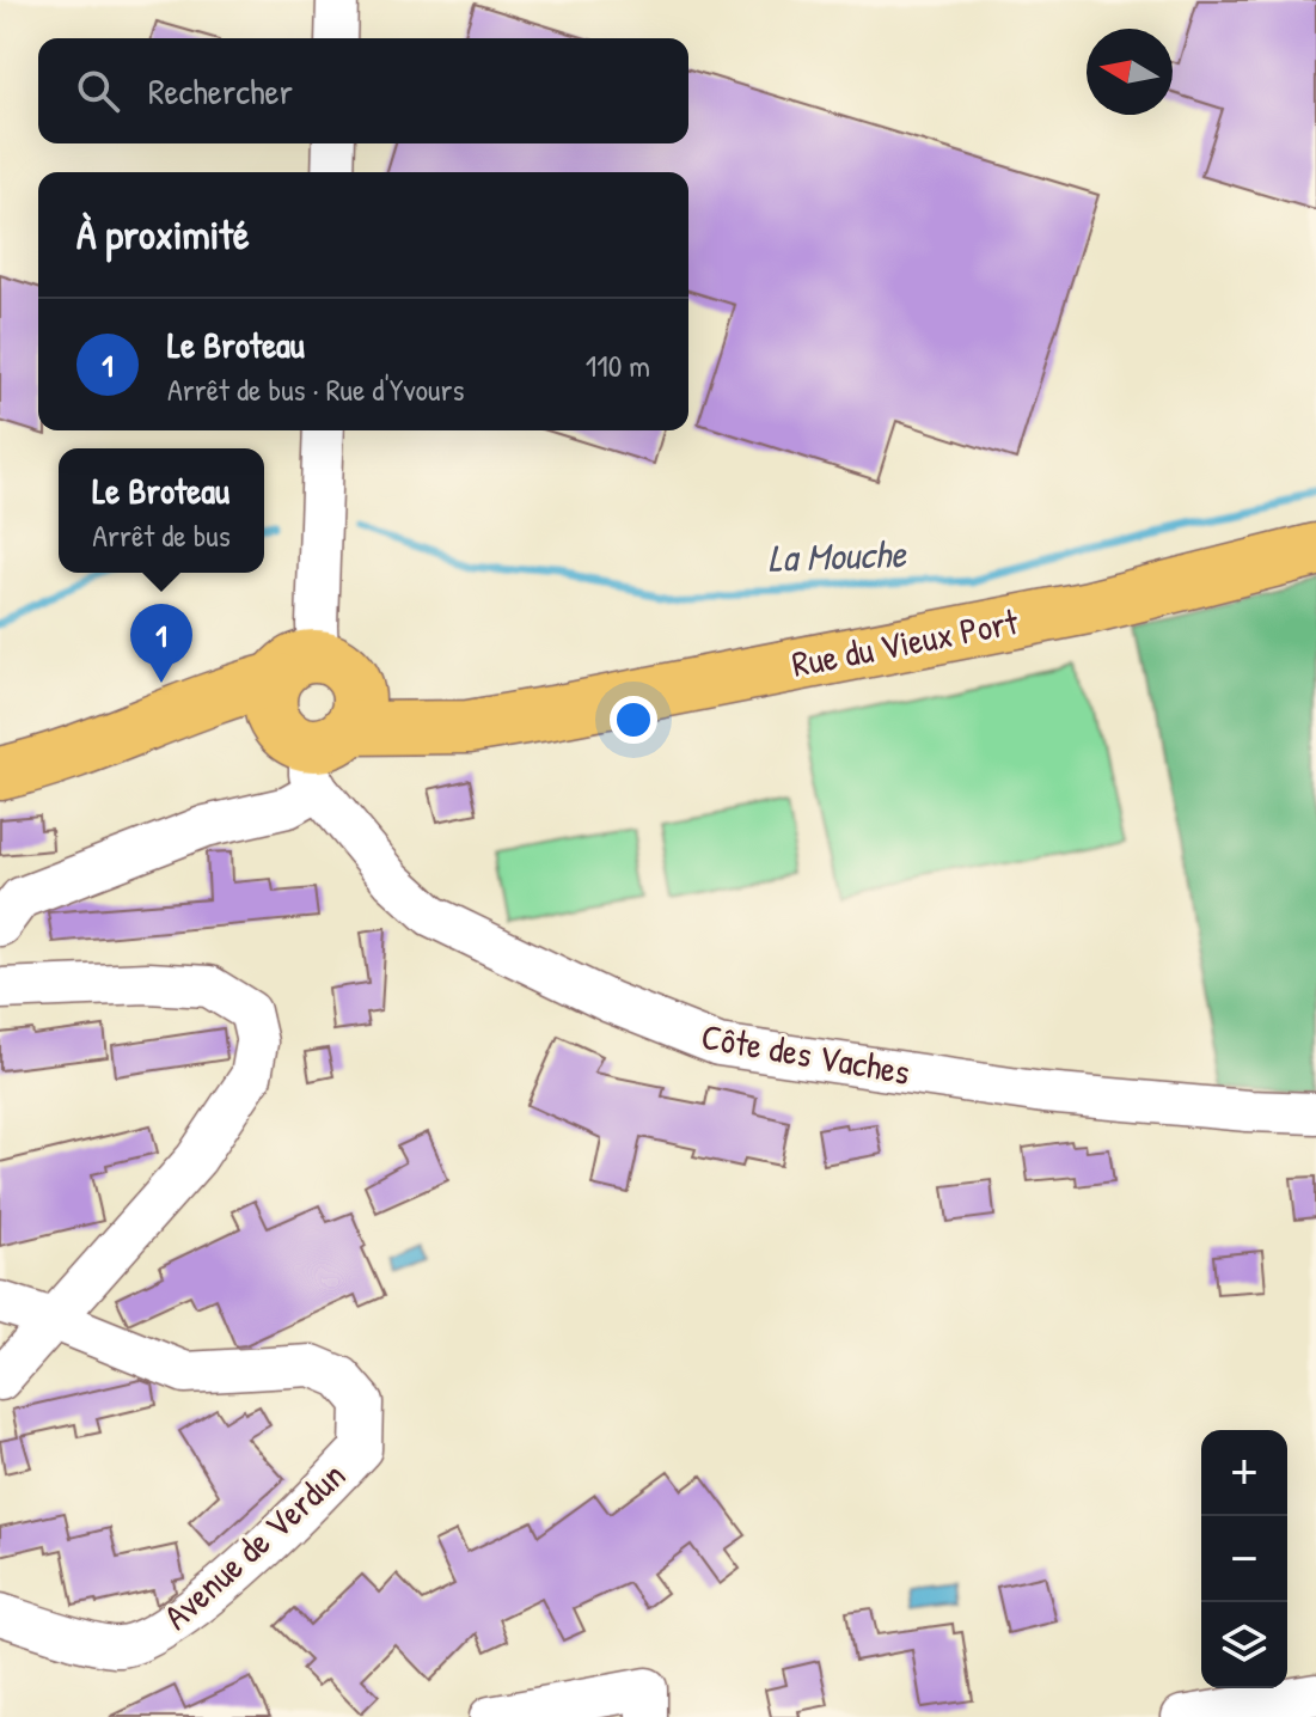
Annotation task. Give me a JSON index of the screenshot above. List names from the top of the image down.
{
  "streets": {
    "main road": ["Rue du Vieux Port"],
    "street": ["Côte des Vaches", "Avenue de Verdun"]
  },
  "crossings": [
    ["Rue du Vieux Port", "Côte des Vaches"]
  ],
  "water": ["La Mouche"],
  "north": "left",
  "page": {
    "search": "Rechercher",
    "heading": "À proximité",
    "list": [
      {
        "mark": "1",
        "name": "Le Broteau",
        "note": "Arrêt de bus · Rue d'Yvours",
        "value": "110 m"
      }
    ],
    "popup": ["Le Broteau", "Arrêt de bus"],
    "pins": "1",
    "map_buttons": ["+", "−"]
  }
}
